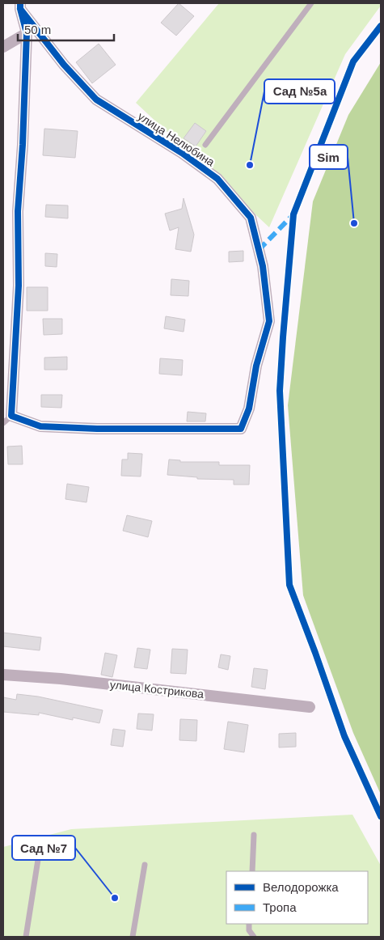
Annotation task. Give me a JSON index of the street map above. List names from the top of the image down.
{
  "streets": {
    "street": ["улица Нелюбина", "улица Кострикова"]
  },
  "places": ["Сад №5а", "Sim", "Сад №7"],
  "legend": ["Велодорожка", "Тропа"],
  "scale_bar": "50 m"
}
